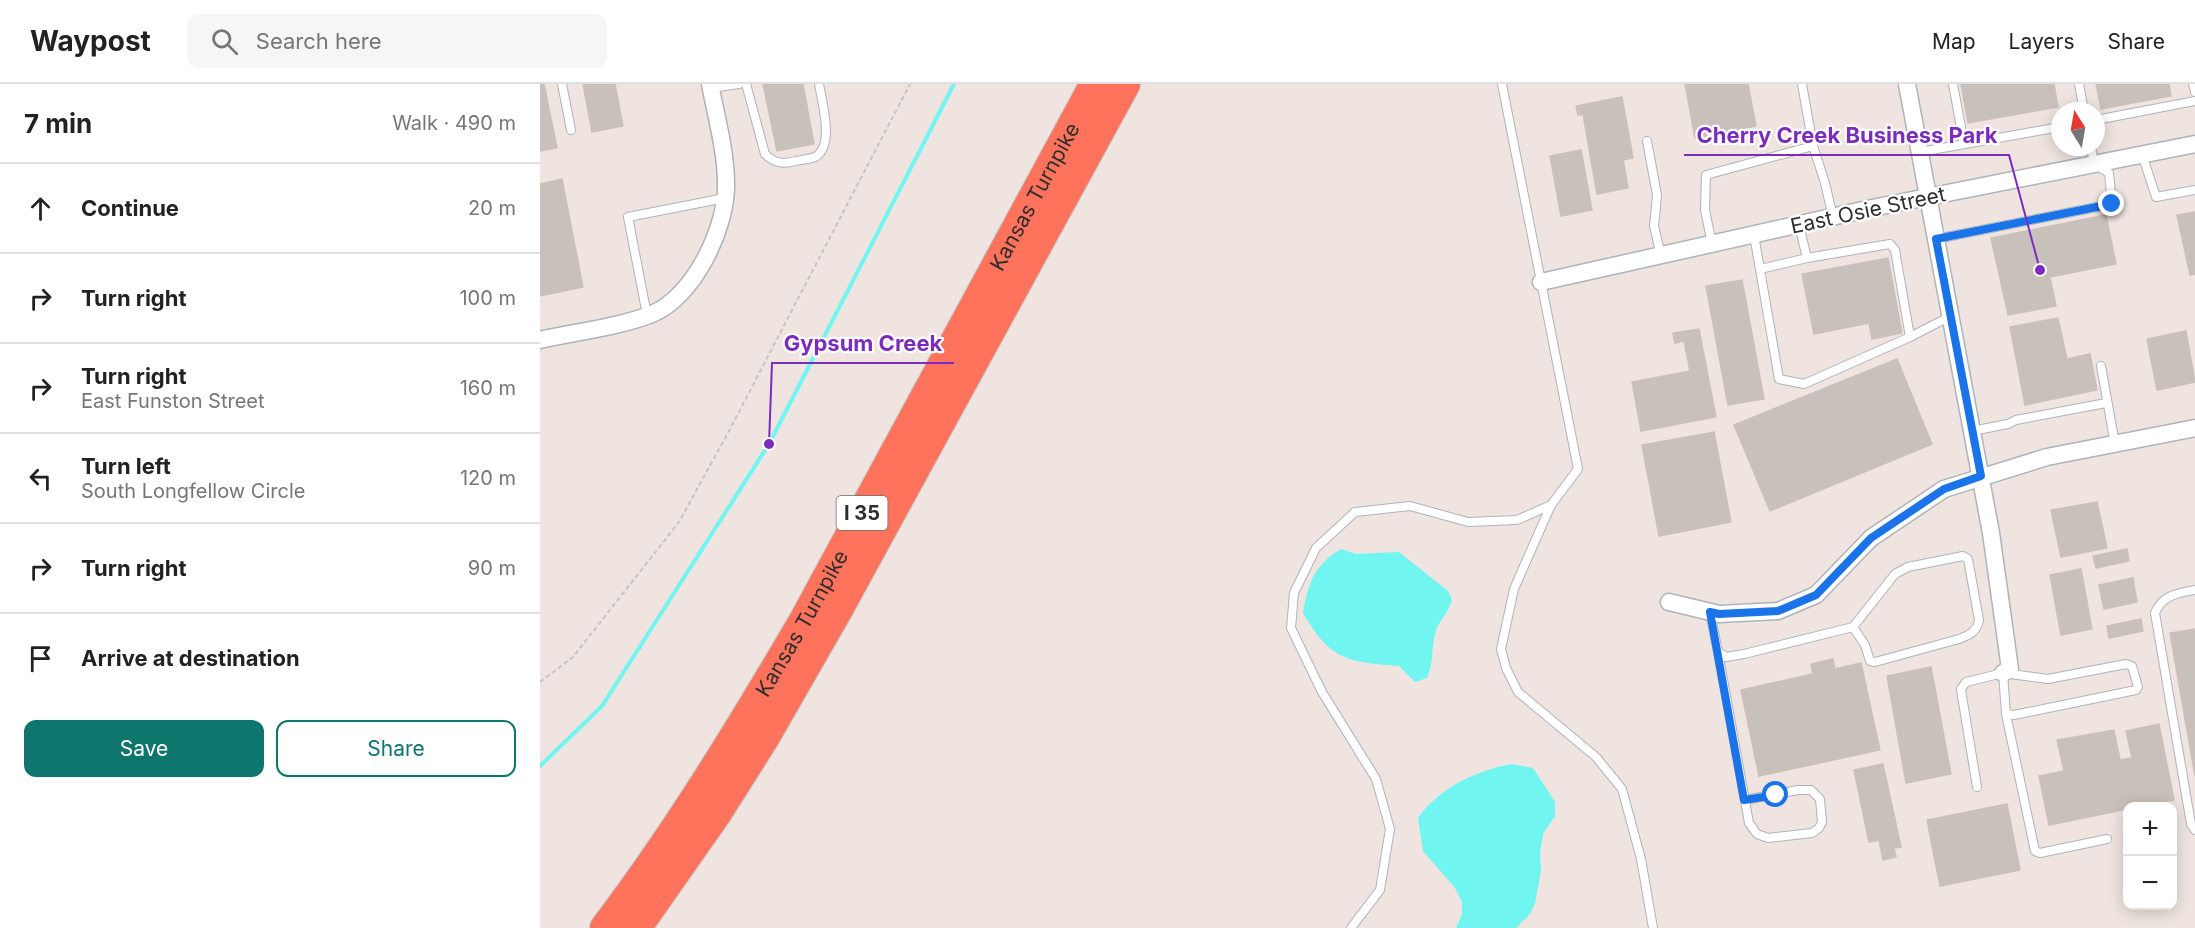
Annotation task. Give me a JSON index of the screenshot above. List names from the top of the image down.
{
  "streets": {
    "highway": ["Kansas Turnpike", "I 35"],
    "street": ["East Osie Street"]
  },
  "places": ["Cherry Creek Business Park", "Gypsum Creek"],
  "north": "top",
  "page": {
    "header": "Waypost",
    "search": "Search here",
    "nav": ["Map", "Layers", "Share"],
    "heading": ["7 min", "Walk · 490 m"],
    "list": [
      ["Continue", "20 m"],
      ["Turn right", "100 m"],
      ["Turn right", "East Funston Street", "160 m"],
      ["Turn left", "South Longfellow Circle", "120 m"],
      ["Turn right", "90 m"],
      "Arrive at destination"
    ],
    "buttons": ["Save", "Share"],
    "map_buttons": ["+", "−"]
  }
}
